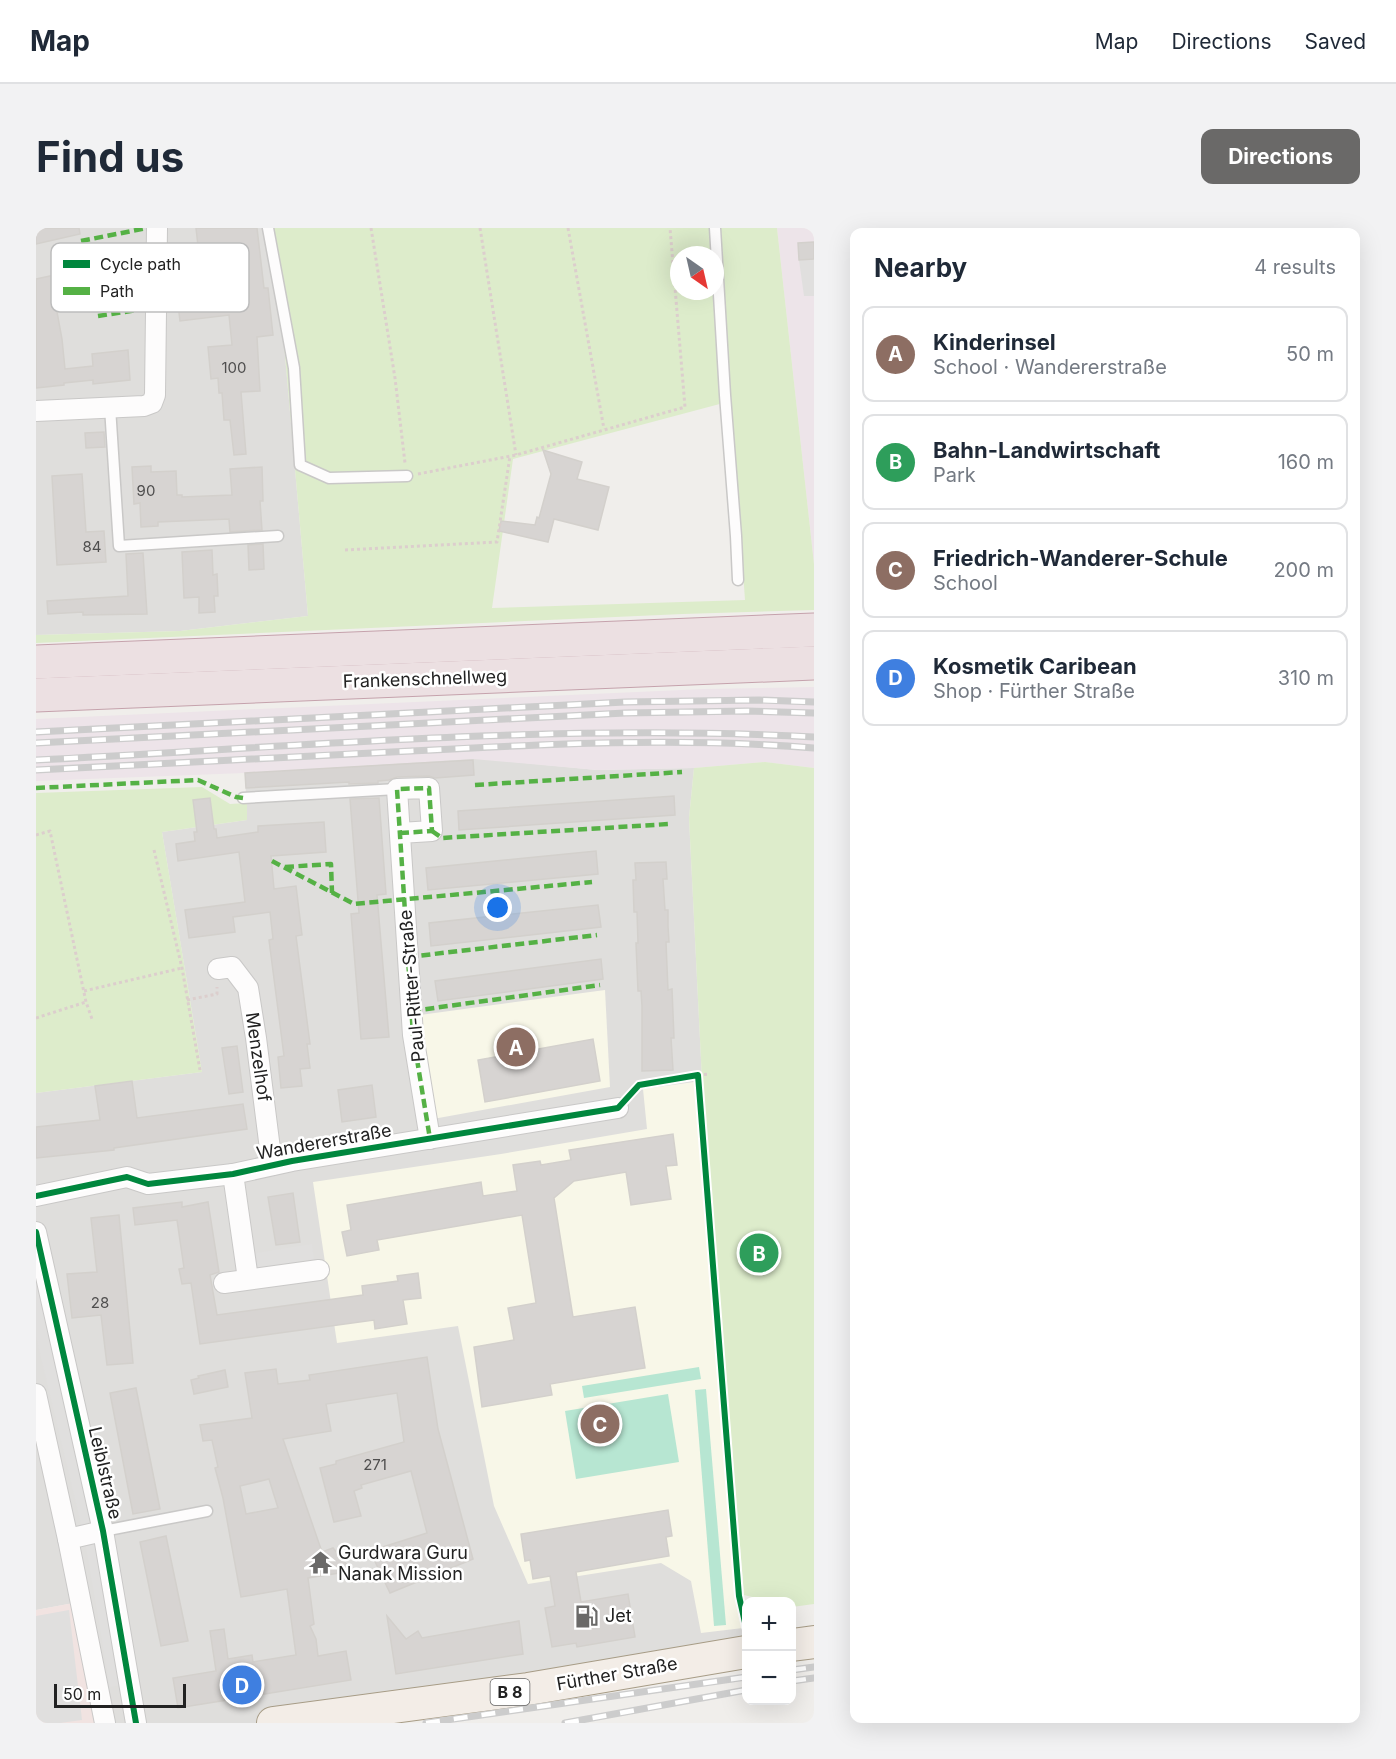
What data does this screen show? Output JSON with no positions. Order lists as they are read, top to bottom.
{
  "streets": {
    "highway": ["Frankenschnellweg"],
    "main road": ["Fürther Straße", "B 8"],
    "street": [
      "Paul-Ritter-Straße",
      "Menzelhof",
      "Wandererstraße",
      "Leiblstraße"
    ]
  },
  "crossings": [
    ["Paul-Ritter-Straße", "Wandererstraße"],
    ["Menzelhof", "Wandererstraße"]
  ],
  "places": {
    "temple": ["Gurdwara Guru Nanak Mission"],
    "fuel station": ["Jet"]
  },
  "house_numbers": [
    "100",
    "90",
    "84",
    "28",
    "271"
  ],
  "legend": ["Cycle path", "Path"],
  "scale_bar": "50 m",
  "north": "bottom right",
  "page": {
    "header": "Map",
    "nav": ["Map", "Directions", "Saved"],
    "buttons": "Directions",
    "title": "Find us",
    "heading": ["Nearby", "4 results"],
    "list": [
      {
        "mark": "A",
        "name": "Kinderinsel",
        "note": "School · Wandererstraße",
        "value": "50 m"
      },
      {
        "mark": "B",
        "name": "Bahn-Landwirtschaft",
        "note": "Park",
        "value": "160 m"
      },
      {
        "mark": "C",
        "name": "Friedrich-Wanderer-Schule",
        "note": "School",
        "value": "200 m"
      },
      {
        "mark": "D",
        "name": "Kosmetik Caribean",
        "note": "Shop · Fürther Straße",
        "value": "310 m"
      }
    ],
    "pins": [
      "A",
      "B",
      "C",
      "D"
    ],
    "map_buttons": ["+", "−"],
    "scale": "50 m"
  }
}
